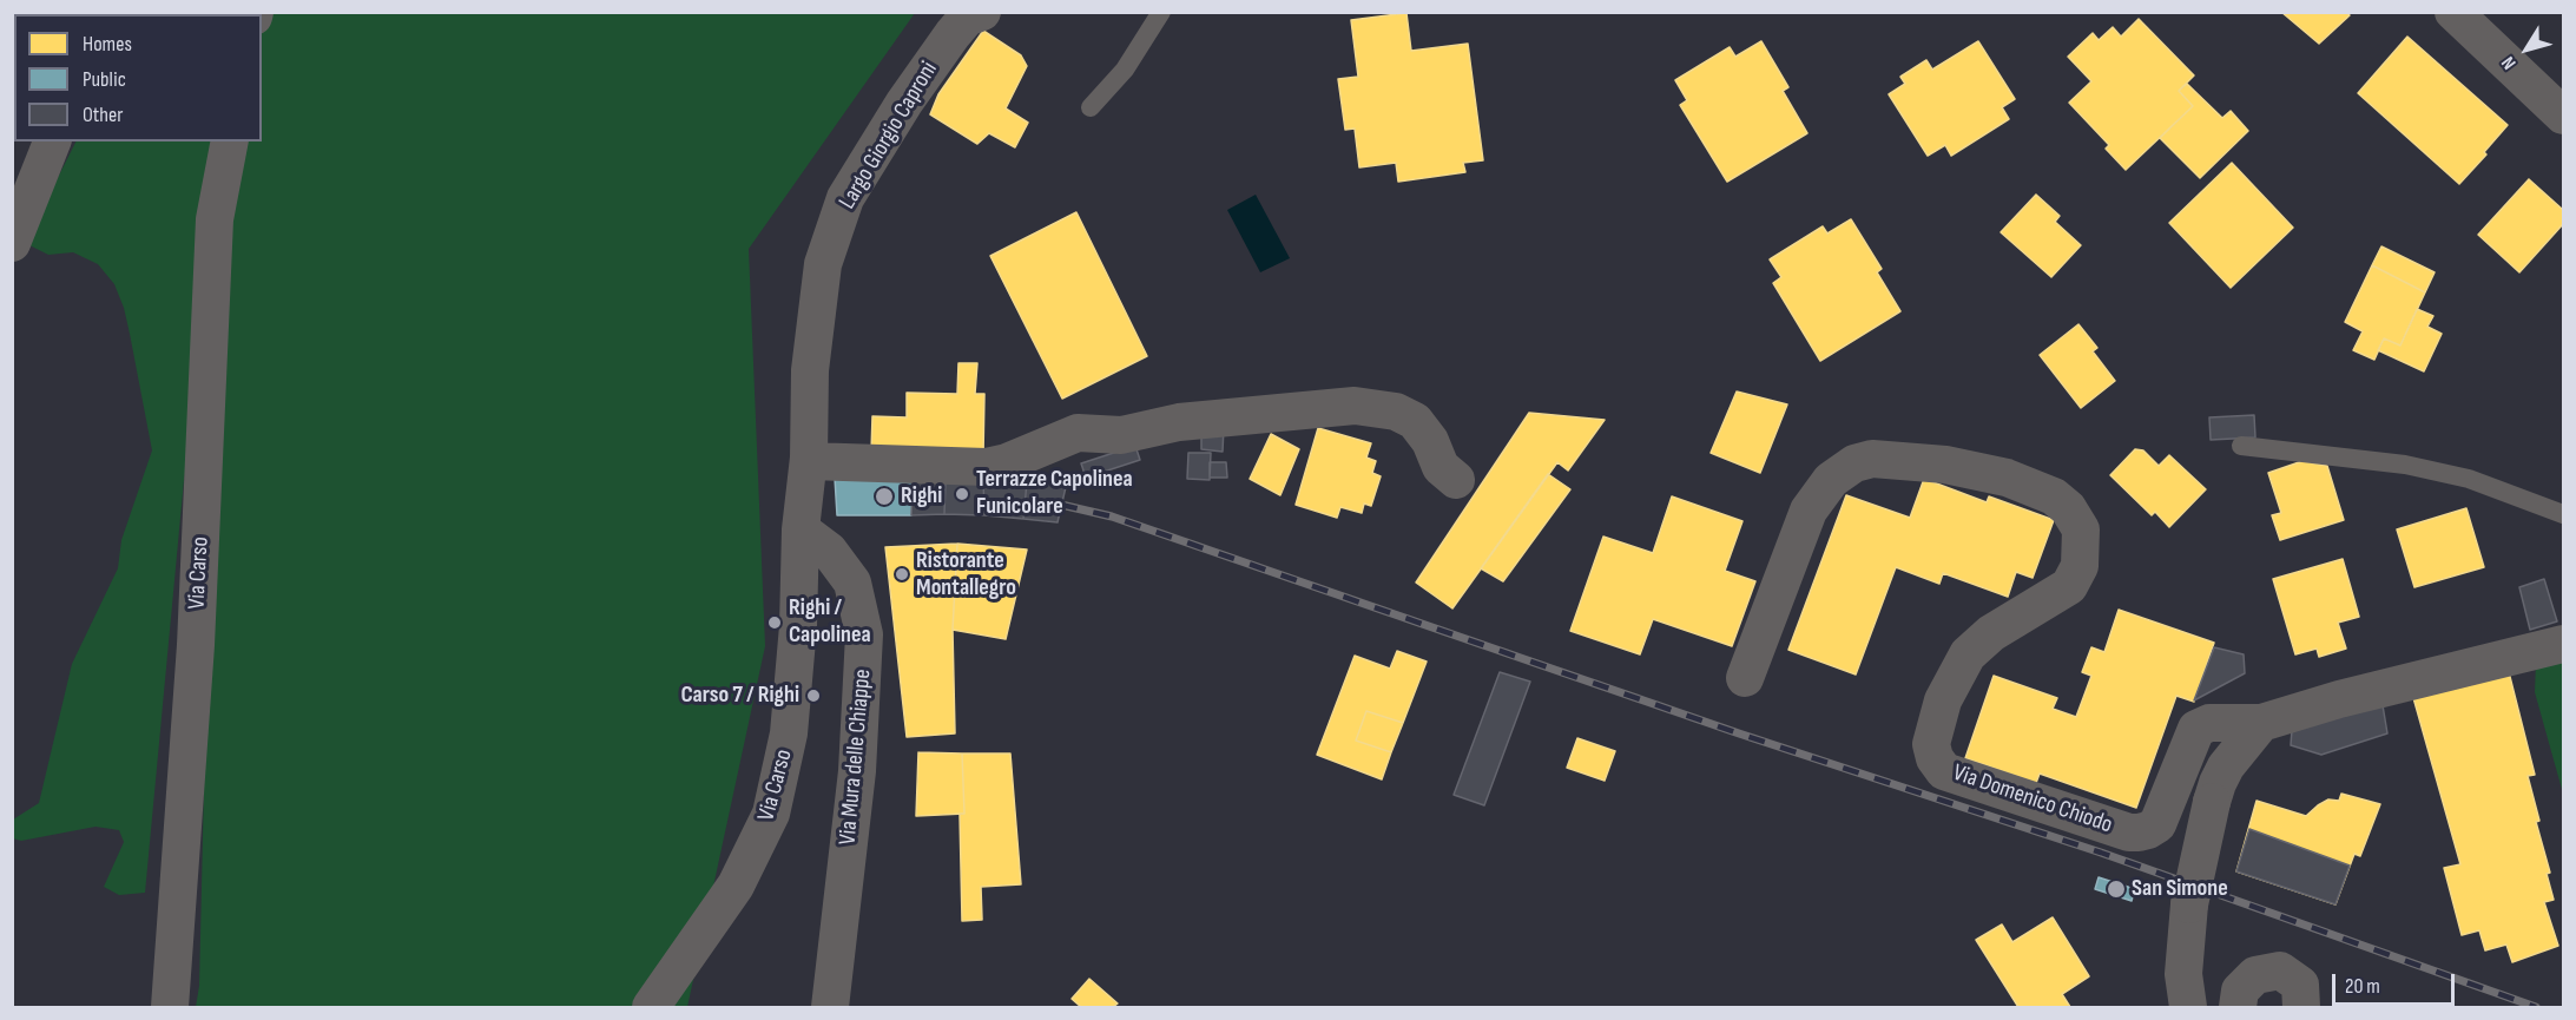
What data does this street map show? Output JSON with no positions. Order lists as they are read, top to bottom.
{
  "streets": {
    "street": [
      "Largo Giorgio Caproni",
      "Via Carso",
      "Via Mura delle Chiappe",
      "Via Domenico Chiodo"
    ]
  },
  "crossings": [
    ["Largo Giorgio Caproni", "Via Carso"],
    ["Largo Giorgio Caproni", "Via Mura delle Chiappe"],
    ["Via Carso", "Via Mura delle Chiappe"]
  ],
  "places": [
    "Terrazze Capolinea Funicolare",
    "Righi",
    "Ristorante Montallegro",
    "Righi / Capolinea",
    "Carso 7 / Righi",
    "San Simone"
  ],
  "legend": ["Homes", "Public", "Other"],
  "scale_bar": "20 m",
  "north": "bottom left"
}
